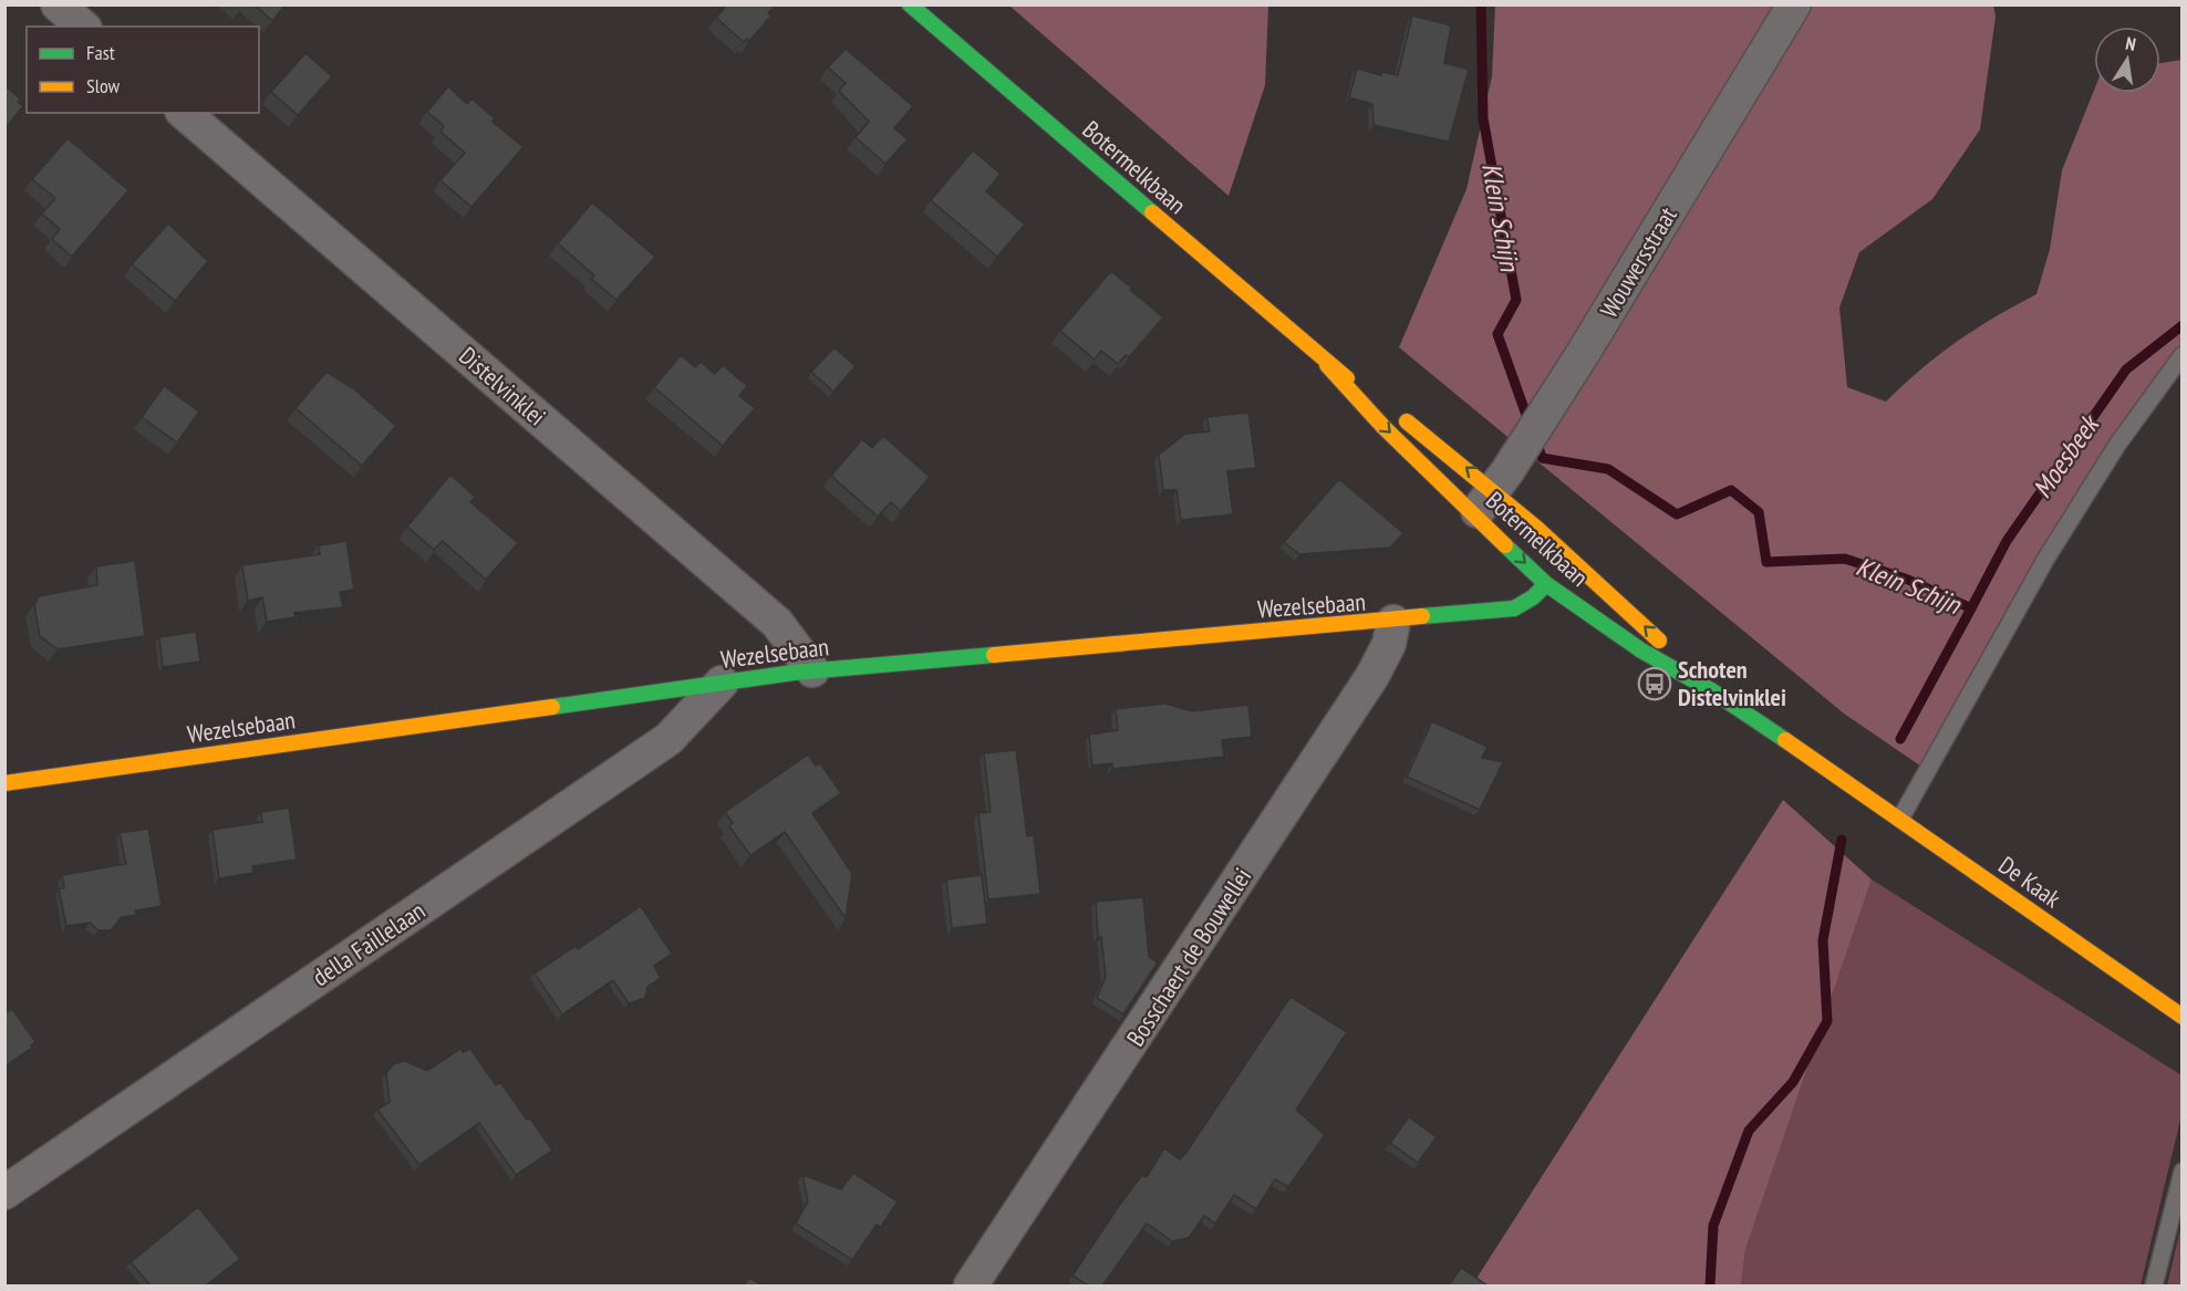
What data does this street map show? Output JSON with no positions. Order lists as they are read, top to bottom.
{
  "streets": {
    "main road": ["Botermelkbaan", "Wezelsebaan", "De Kaak"],
    "street": [
      "Wouwersstraat",
      "Distelvinklei",
      "della Faillelaan",
      "Bosschaert de Bouwellei"
    ]
  },
  "crossings": [
    ["Botermelkbaan", "Wouwersstraat"],
    ["Botermelkbaan", "Wezelsebaan"],
    ["Botermelkbaan", "De Kaak"],
    ["Distelvinklei", "Wezelsebaan"],
    ["Wezelsebaan", "della Faillelaan"],
    ["Wezelsebaan", "Bosschaert de Bouwellei"]
  ],
  "water": ["Klein Schijn", "Moesbeek"],
  "places": {
    "bus stop": ["Schoten Distelvinklei"]
  },
  "legend": ["Fast", "Slow"],
  "north": "top"
}
